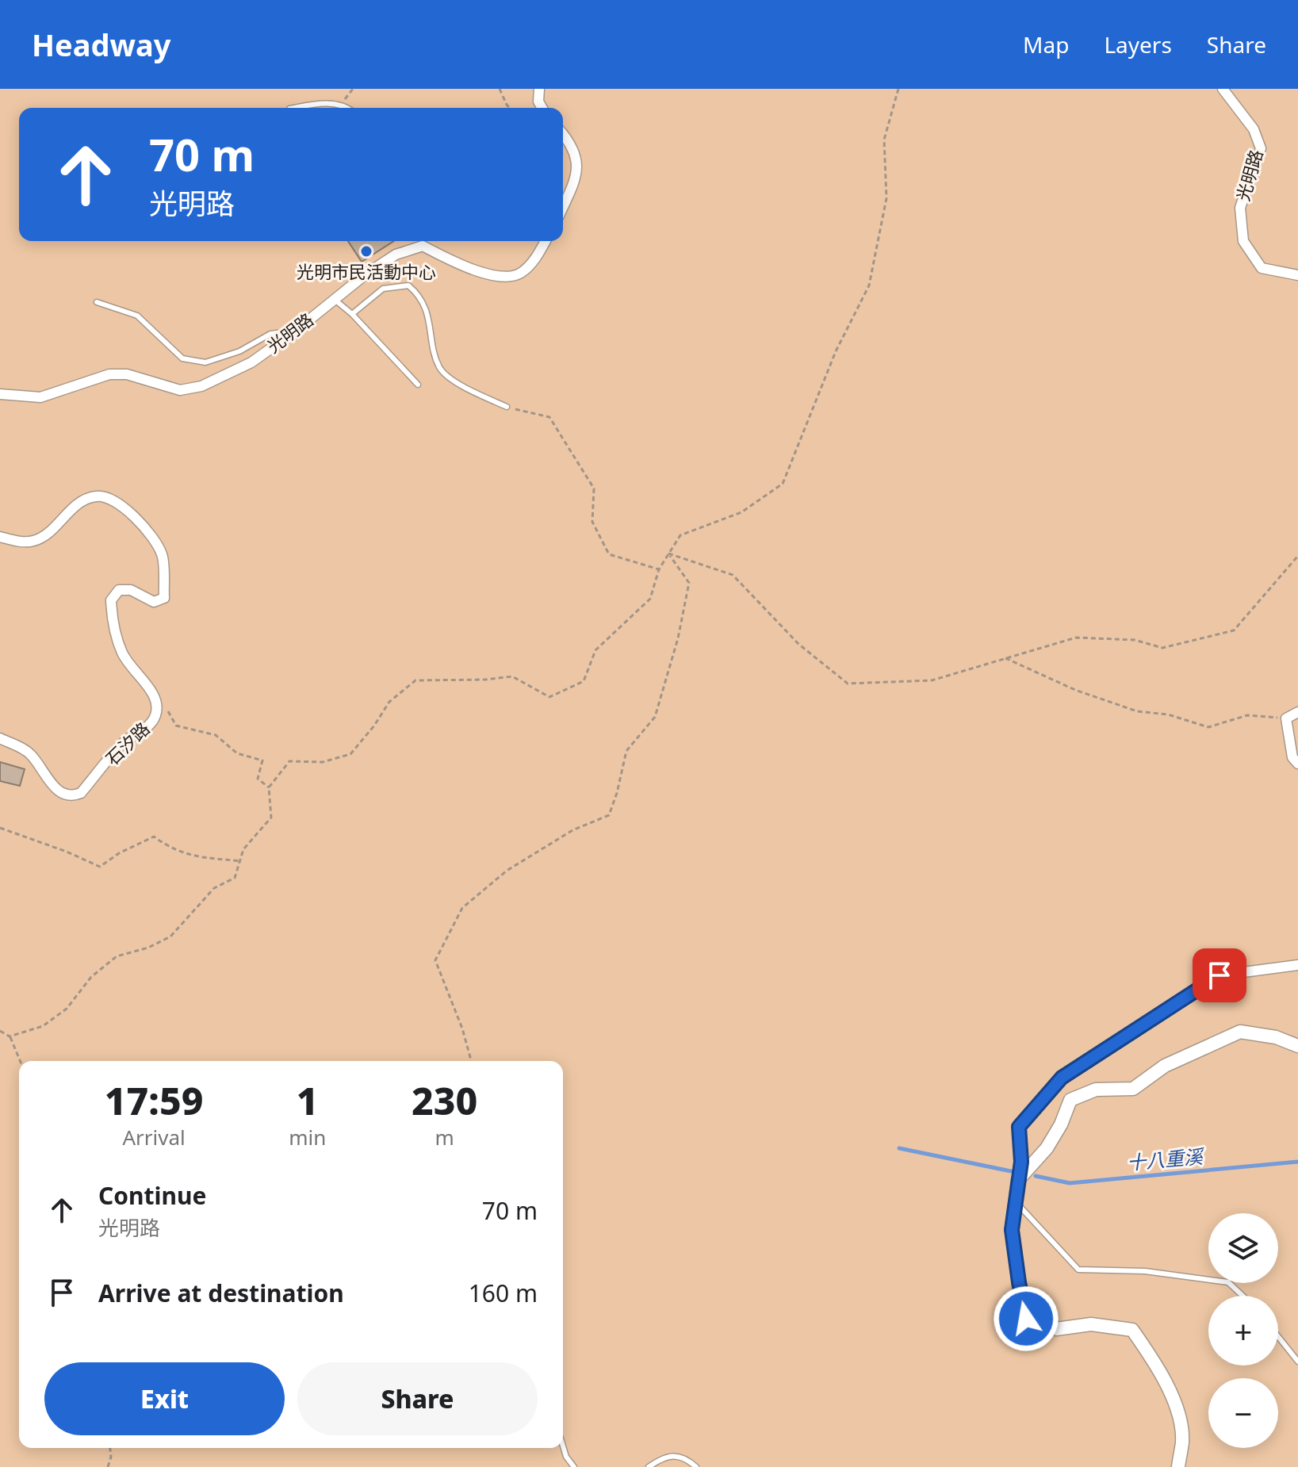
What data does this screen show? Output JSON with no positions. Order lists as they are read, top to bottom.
{
  "streets": {
    "street": ["光明路", "石汐路"]
  },
  "water": ["十八重溪"],
  "places": ["光明市民活動中心"],
  "page": {
    "header": "Headway",
    "nav": ["Map", "Layers", "Share"],
    "turn": ["70 m", "光明路"],
    "eta": [
      "17:59",
      "Arrival",
      "1",
      "min",
      "230",
      "m"
    ],
    "list": [
      {
        "name": "Continue",
        "note": "光明路",
        "value": "70 m"
      },
      {
        "name": "Arrive at destination",
        "value": "160 m"
      }
    ],
    "map_buttons": ["+", "−"],
    "buttons": ["Exit", "Share"]
  }
}
